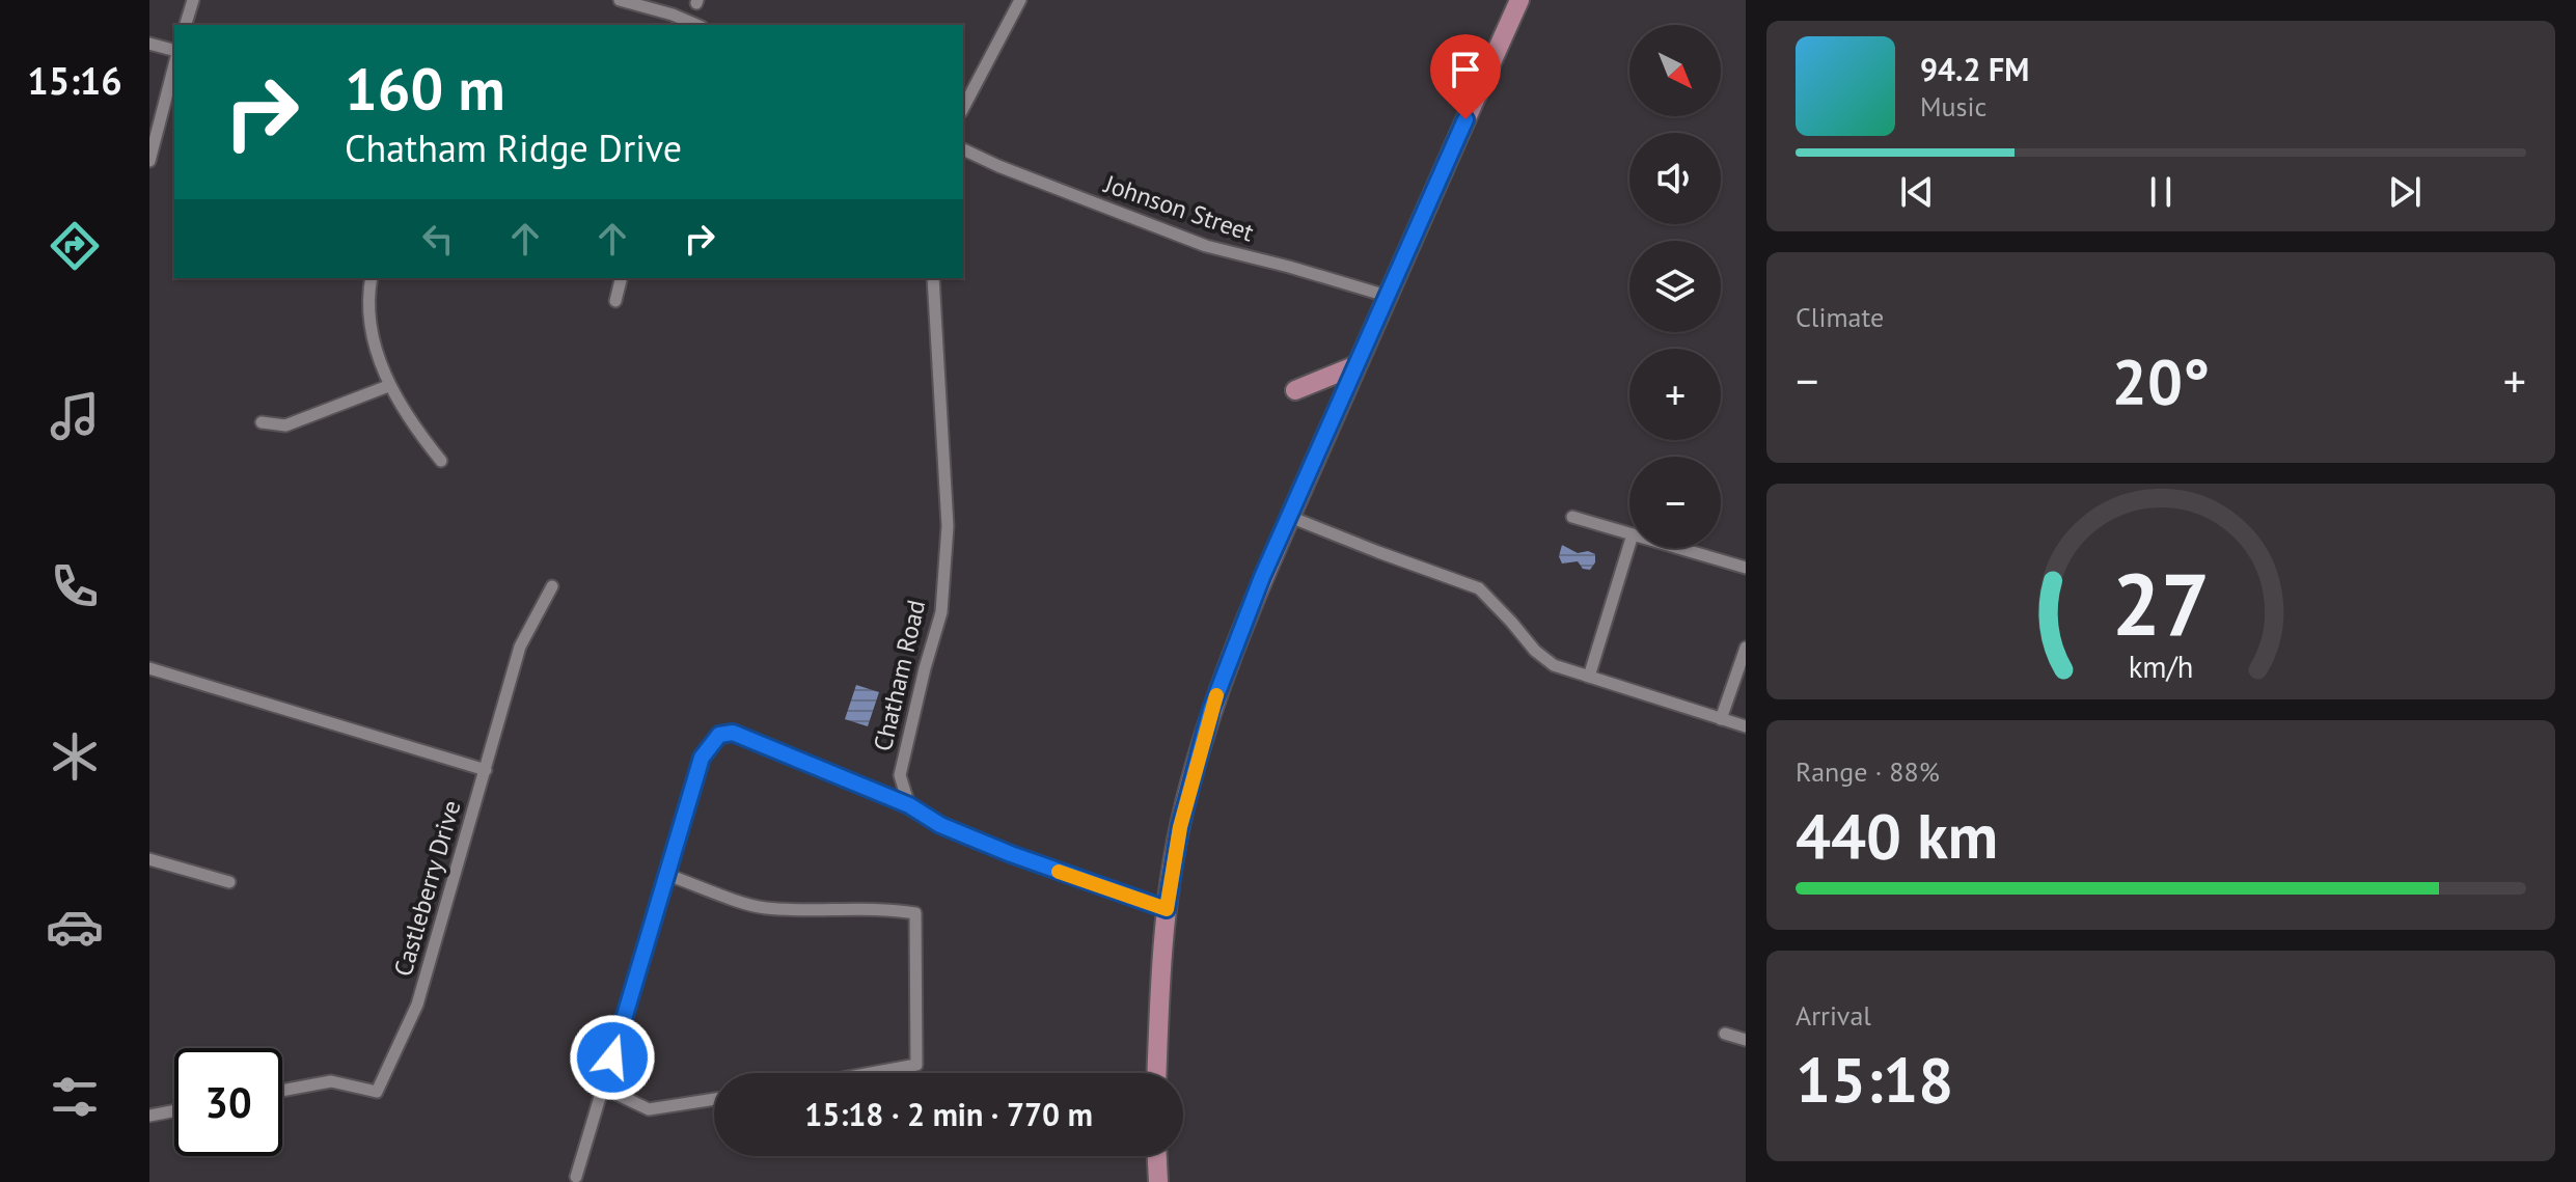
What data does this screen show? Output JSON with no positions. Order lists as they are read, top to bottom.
{
  "streets": {
    "street": ["Johnson Street", "Chatham Road", "Castleberry Drive"]
  },
  "north": "bottom right",
  "page": {
    "tabs": "15:16",
    "map_buttons": ["+", "−"],
    "turn": ["160 m", "Chatham Ridge Drive"],
    "song": ["94.2 FM", "Music"],
    "tile": [
      "Climate",
      ["Range · 88%", "440 km"],
      ["Arrival", "15:18"]
    ],
    "heat": ["−", "20°", "+"],
    "limit": "30",
    "trip": "15:18 · 2 min · 770 m",
    "gauge": ["27", "km/h"]
  }
}
